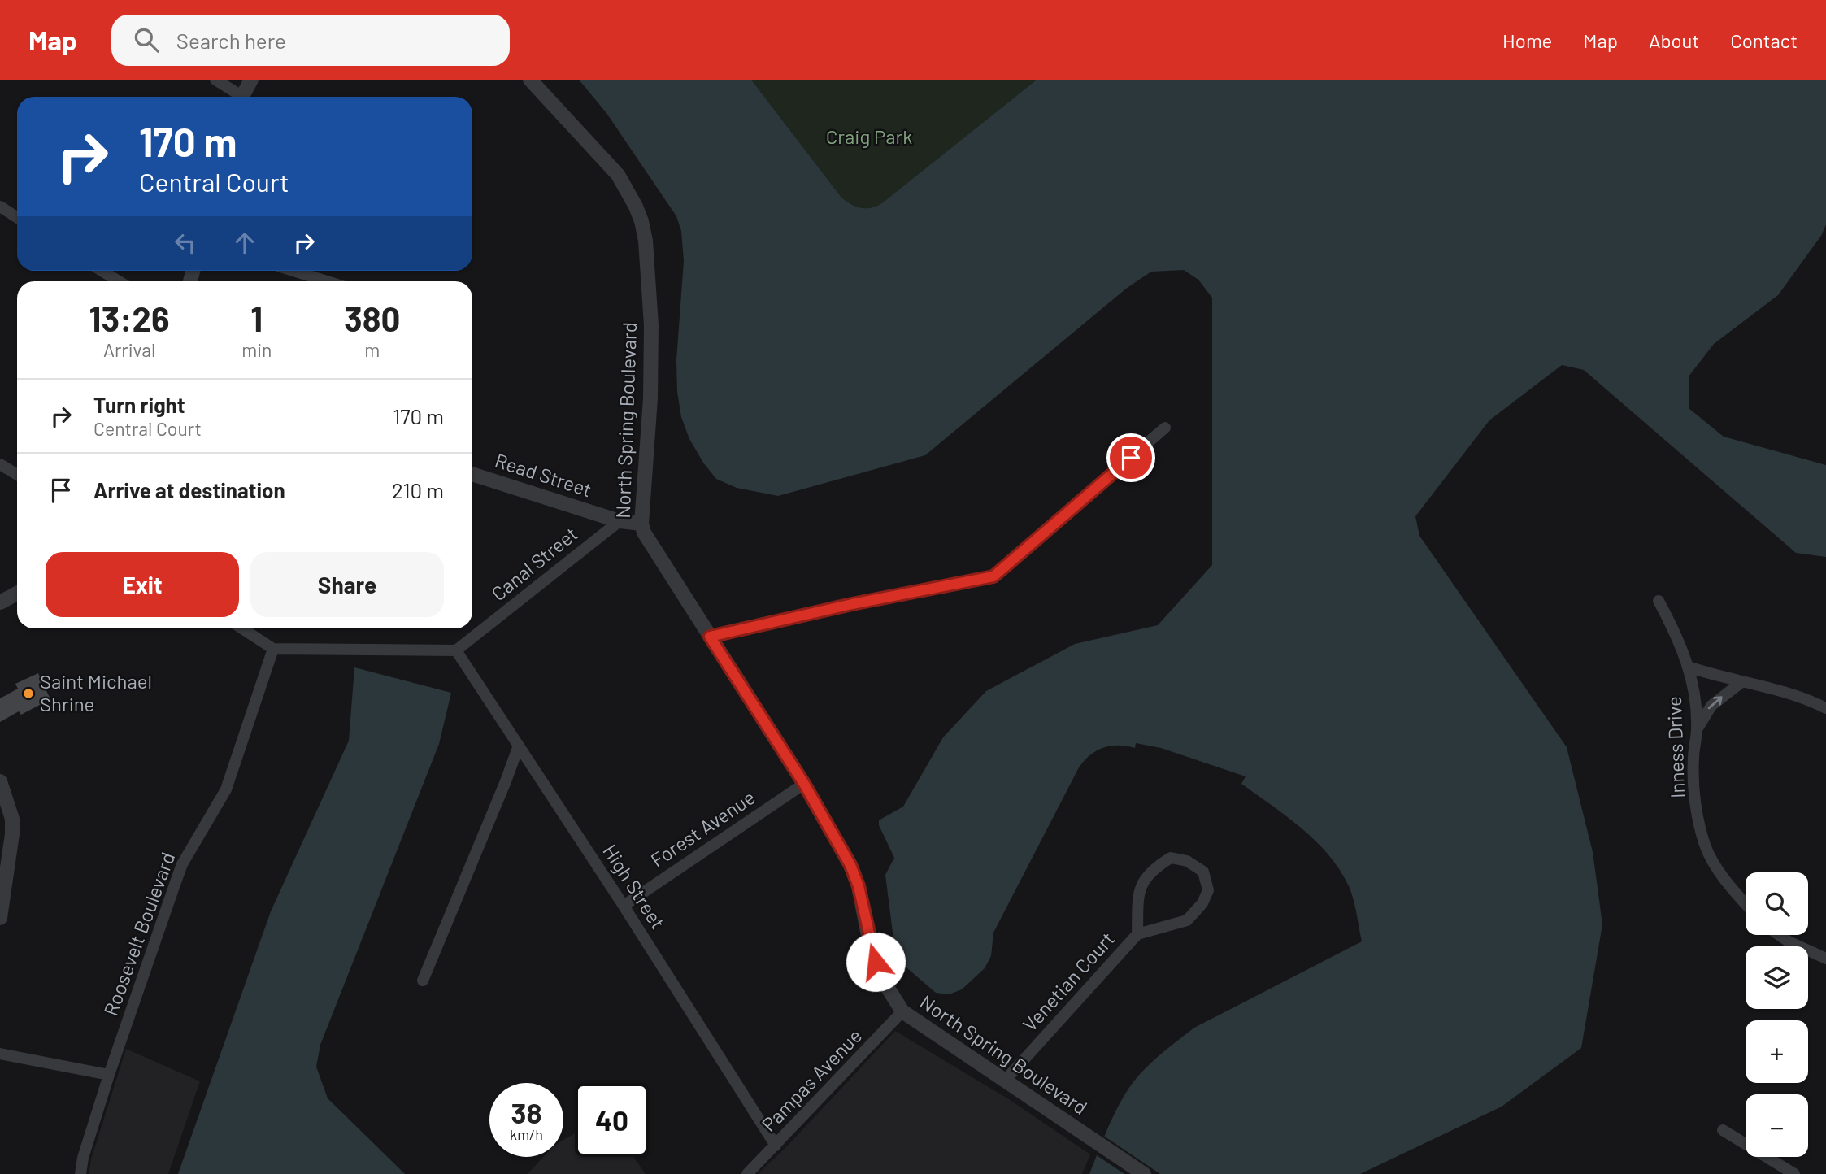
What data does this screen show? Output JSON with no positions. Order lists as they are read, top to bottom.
{
  "streets": {
    "street": [
      "North Spring Boulevard",
      "Read Street",
      "Canal Street",
      "Inness Drive",
      "Forest Avenue",
      "High Street",
      "Roosevelt Boulevard",
      "Venetian Court",
      "Pampas Avenue"
    ]
  },
  "crossings": [
    ["North Spring Boulevard", "Read Street"],
    ["North Spring Boulevard", "Forest Avenue"],
    ["North Spring Boulevard", "Venetian Court"],
    ["North Spring Boulevard", "Pampas Avenue"],
    ["Read Street", "Canal Street"],
    ["Canal Street", "High Street"],
    ["Forest Avenue", "High Street"],
    ["High Street", "Pampas Avenue"]
  ],
  "parks": ["Craig Park"],
  "places": ["Saint Michael Shrine"],
  "page": {
    "header": "Map",
    "search": "Search here",
    "nav": [
      "Home",
      "Map",
      "About",
      "Contact"
    ],
    "turn": ["170 m", "Central Court"],
    "eta": [
      "13:26",
      "Arrival",
      "1",
      "min",
      "380",
      "m"
    ],
    "list": [
      {
        "name": "Turn right",
        "note": "Central Court",
        "value": "170 m"
      },
      {
        "name": "Arrive at destination",
        "value": "210 m"
      }
    ],
    "buttons": ["Exit", "Share"],
    "map_buttons": ["+", "−"],
    "speed": "38 km/h",
    "limit": "40"
  }
}
